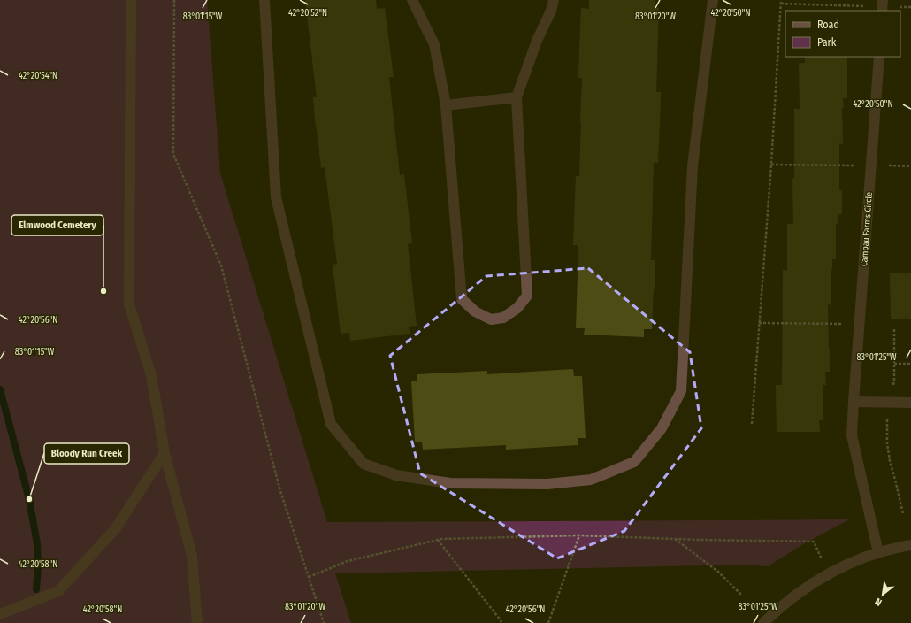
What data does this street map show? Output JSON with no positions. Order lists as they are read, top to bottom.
{
  "streets": {
    "street": ["Campau Farms Circle"]
  },
  "places": ["Elmwood Cemetery", "Bloody Run Creek"],
  "legend": ["Road", "Park"],
  "north": "bottom left",
  "coordinates": [
    "42°20'52\"N",
    "42°20'50\"N",
    "83°01'15\"W",
    "83°01'20\"W",
    "42°20'54\"N",
    "42°20'56\"N",
    "83°01'25\"W",
    "42°20'58\"N"
  ]
}
